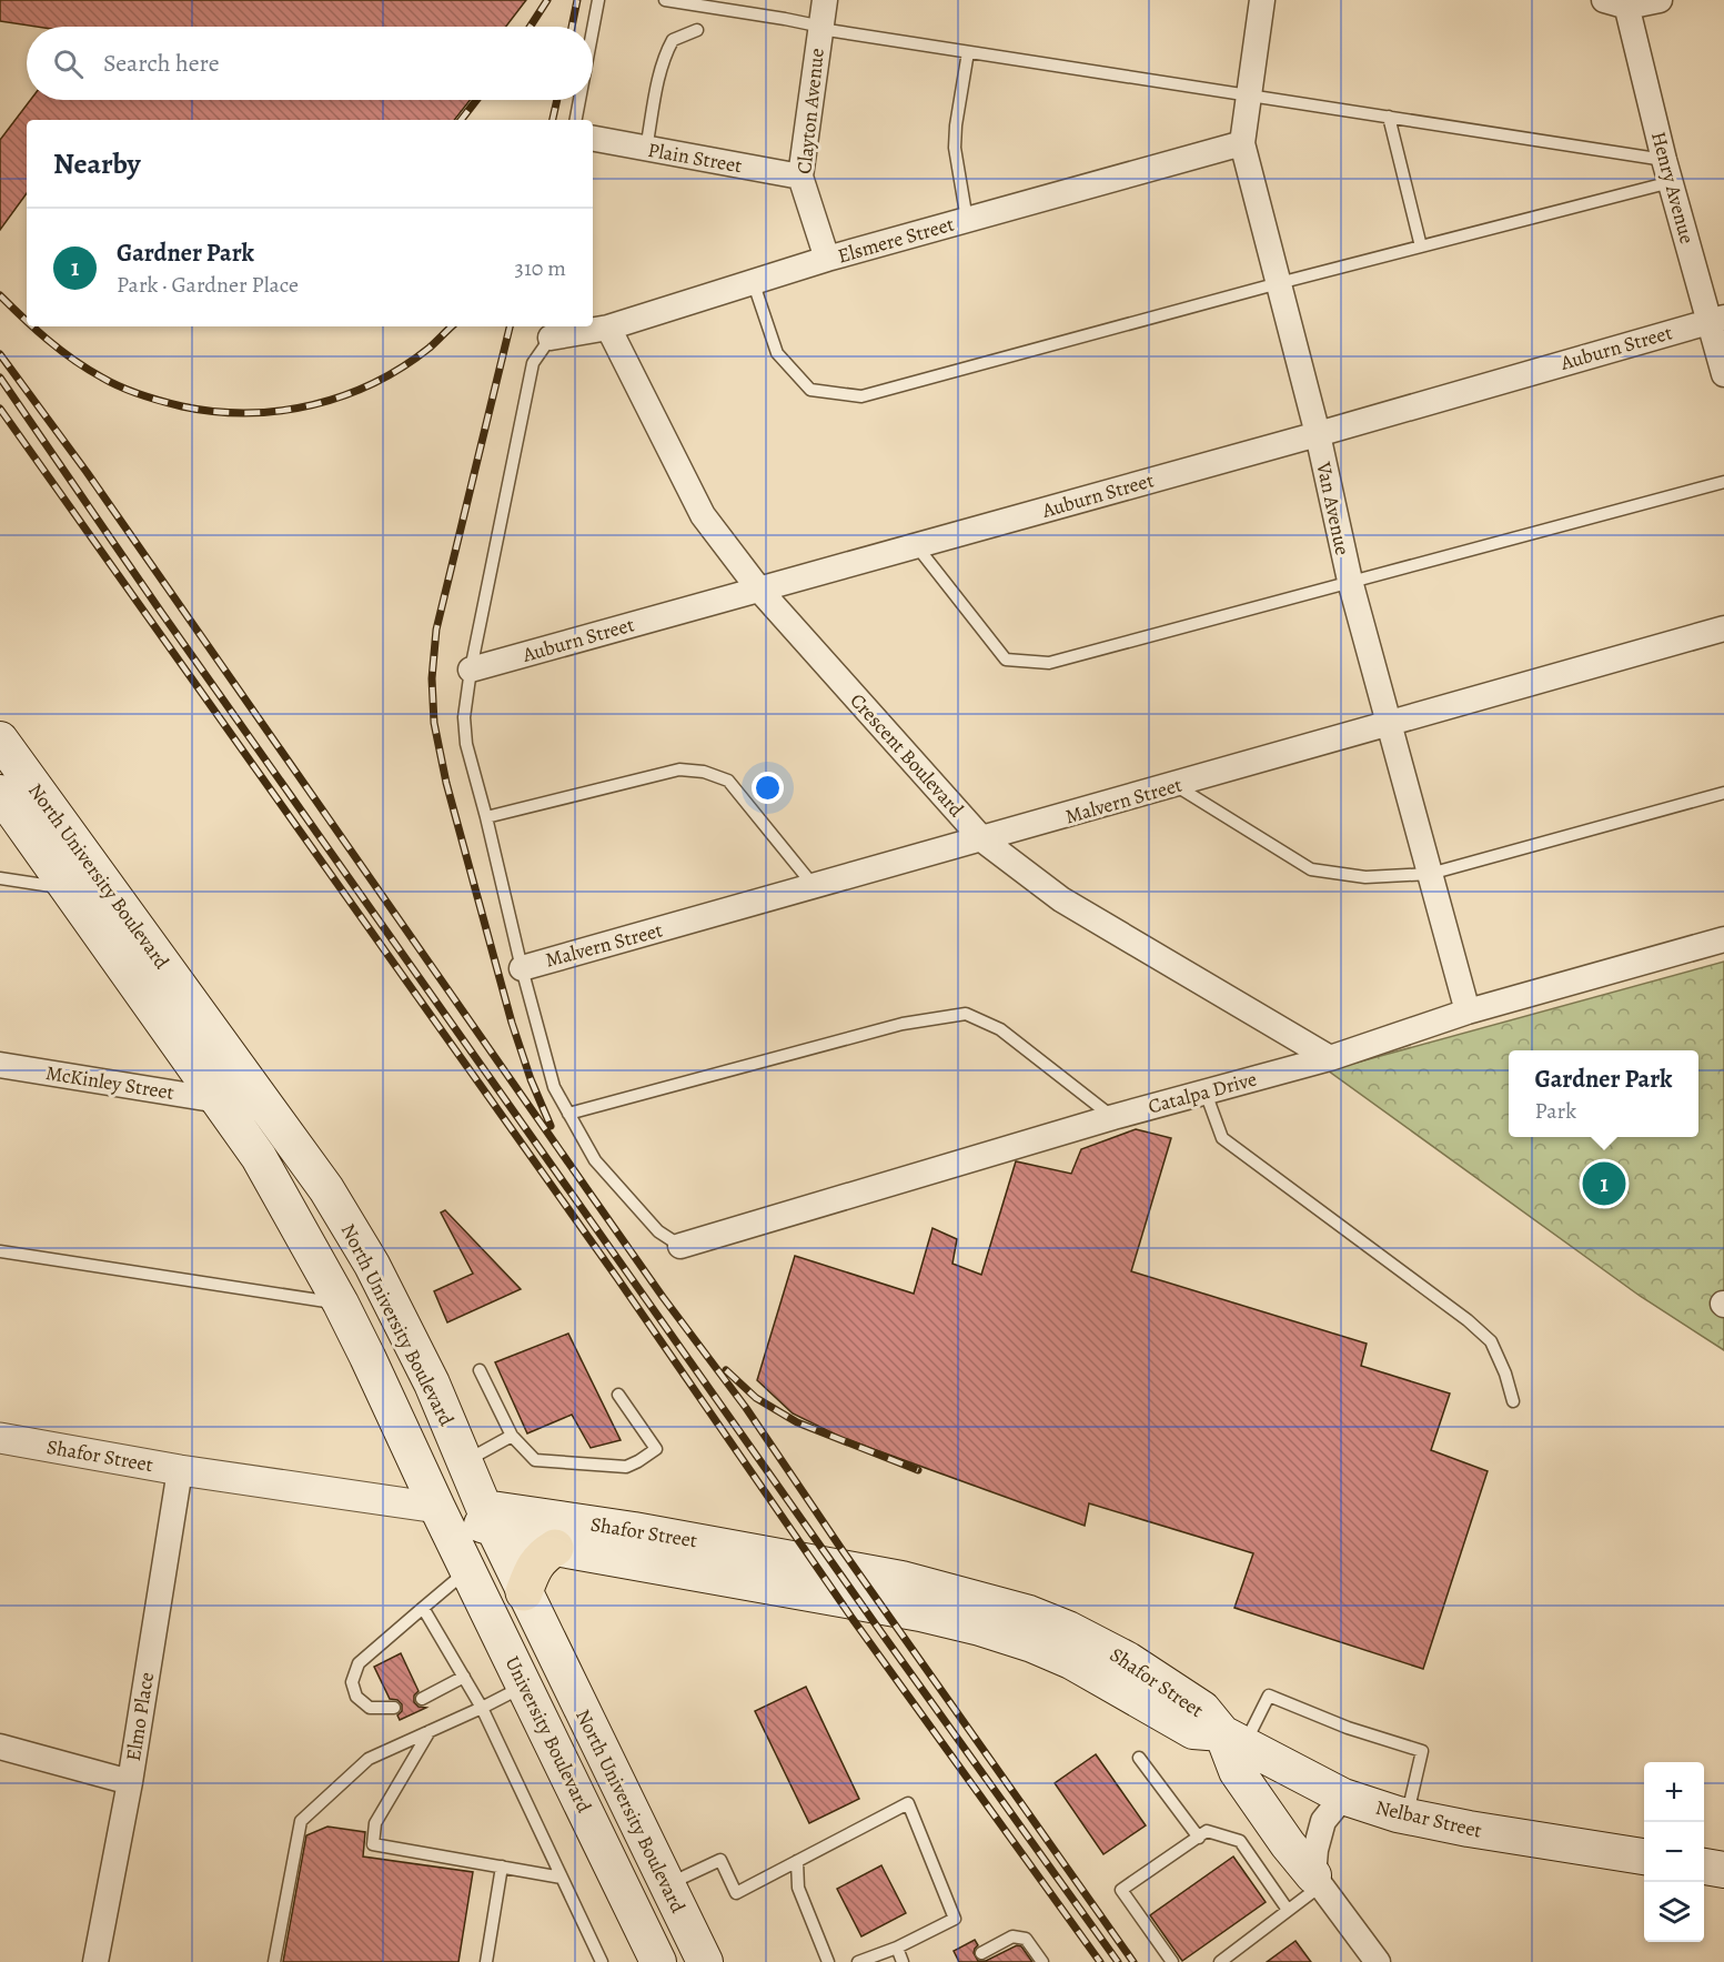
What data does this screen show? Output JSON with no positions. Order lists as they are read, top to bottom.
{
  "streets": {
    "main road": [
      "North University Boulevard",
      "Shafor Street",
      "University Boulevard",
      "Nelbar Street"
    ],
    "street": [
      "Clayton Avenue",
      "Plain Street",
      "Henry Avenue",
      "Elsmere Street",
      "Auburn Street",
      "Van Avenue",
      "Crescent Boulevard",
      "Malvern Street",
      "McKinley Street",
      "Catalpa Drive",
      "Elmo Place"
    ]
  },
  "crossings": [
    ["Clayton Avenue", "Plain Street"],
    ["Clayton Avenue", "Elsmere Street"],
    ["Henry Avenue", "Auburn Street"],
    ["Elsmere Street", "Van Avenue"],
    ["Elsmere Street", "Crescent Boulevard"],
    ["Auburn Street", "Van Avenue"],
    ["Auburn Street", "Crescent Boulevard"],
    ["Van Avenue", "Malvern Street"],
    ["Van Avenue", "Catalpa Drive"],
    ["Crescent Boulevard", "Malvern Street"],
    ["Crescent Boulevard", "Catalpa Drive"],
    ["North University Boulevard", "McKinley Street"],
    ["North University Boulevard", "Shafor Street"],
    ["North University Boulevard", "University Boulevard"],
    ["Shafor Street", "Elmo Place"],
    ["Shafor Street", "University Boulevard"],
    ["Shafor Street", "Nelbar Street"]
  ],
  "page": {
    "search": "Search here",
    "heading": "Nearby",
    "list": [
      {
        "mark": "1",
        "name": "Gardner Park",
        "note": "Park · Gardner Place",
        "value": "310 m"
      }
    ],
    "popup": ["Gardner Park", "Park"],
    "pins": "1",
    "map_buttons": ["+", "−"]
  }
}
